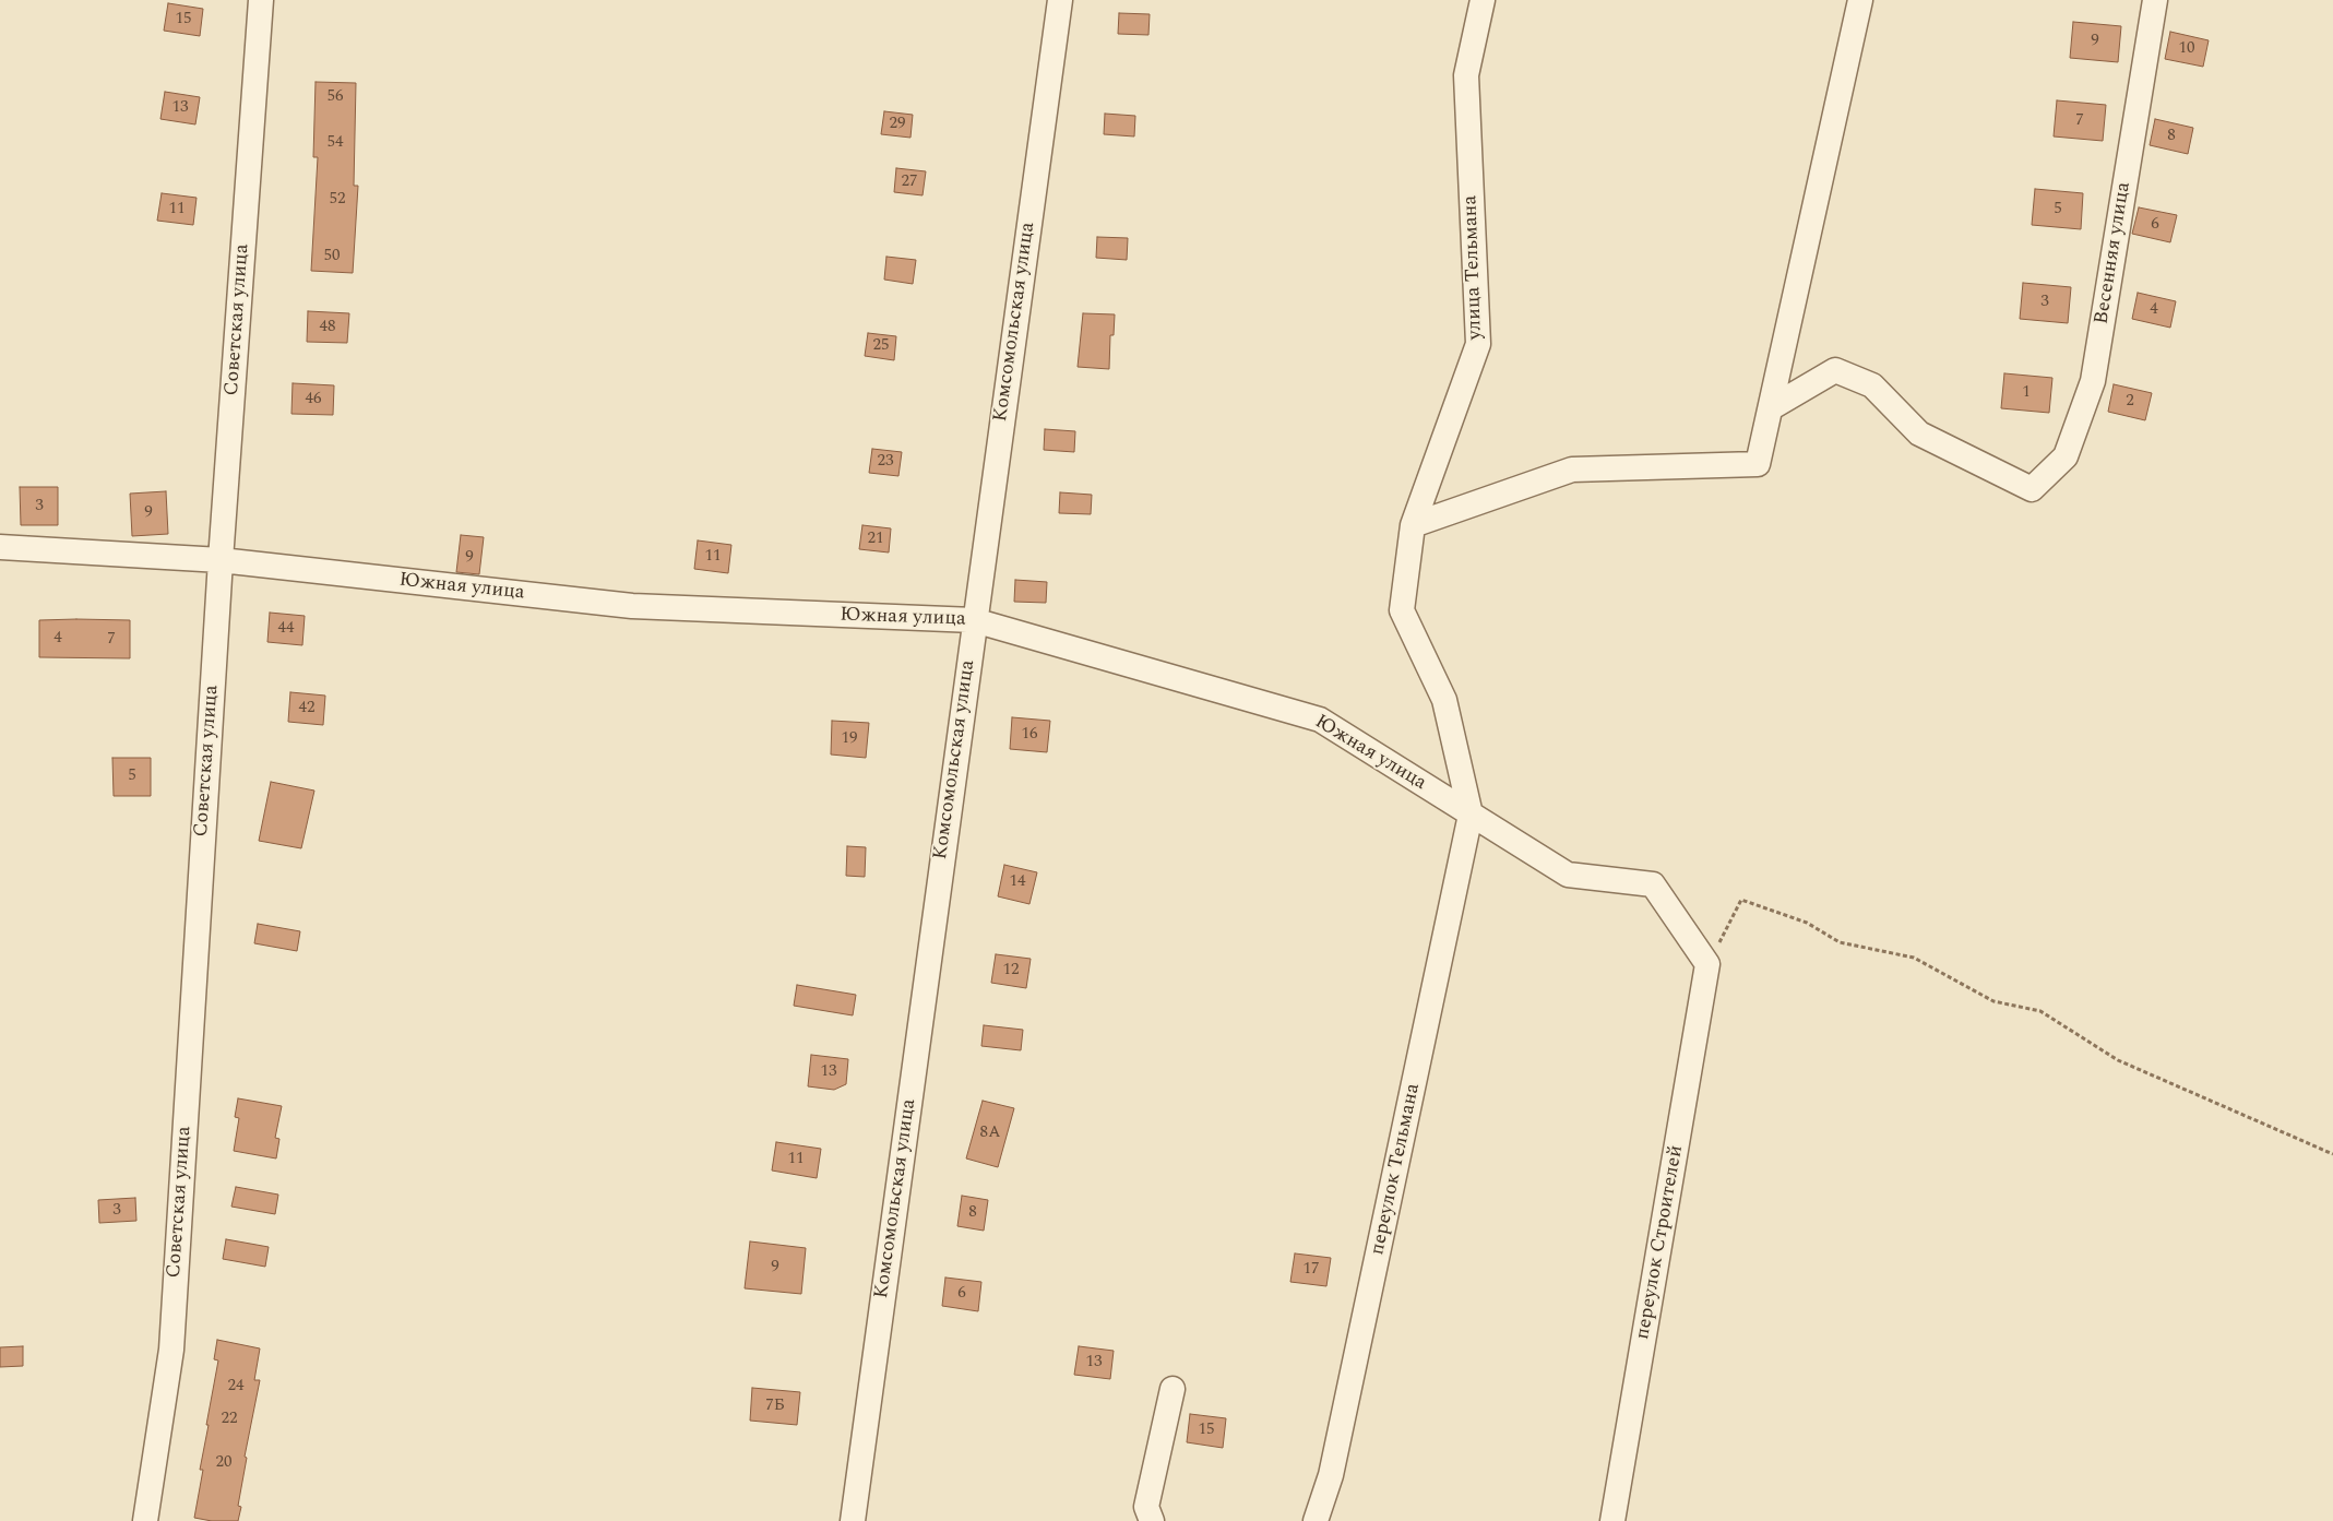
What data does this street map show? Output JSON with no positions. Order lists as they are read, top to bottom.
{
  "streets": {
    "street": [
      "Весенняя улица",
      "улица Тельмана",
      "Советская улица",
      "Комсомольская улица",
      "Южная улица",
      "переулок Тельмана",
      "переулок Строителей"
    ]
  },
  "crossings": [
    ["улица Тельмана", "Южная улица"],
    ["улица Тельмана", "переулок Тельмана"],
    ["Советская улица", "Южная улица"],
    ["Комсомольская улица", "Южная улица"],
    ["Южная улица", "переулок Тельмана"],
    ["Южная улица", "переулок Строителей"]
  ],
  "house_numbers": [
    "15",
    "9",
    "10",
    "56",
    "13",
    "7",
    "29",
    "8",
    "54",
    "27",
    "52",
    "11",
    "5",
    "6",
    "50",
    "3",
    "4",
    "48",
    "25",
    "1",
    "46",
    "2",
    "23",
    "3",
    "9",
    "21",
    "11",
    "9",
    "44",
    "4",
    "7",
    "42",
    "16",
    "19",
    "5",
    "14",
    "12",
    "13",
    "8А",
    "11",
    "3",
    "8",
    "9",
    "17",
    "6",
    "13",
    "24",
    "7Б",
    "22",
    "15",
    "20"
  ]
}
